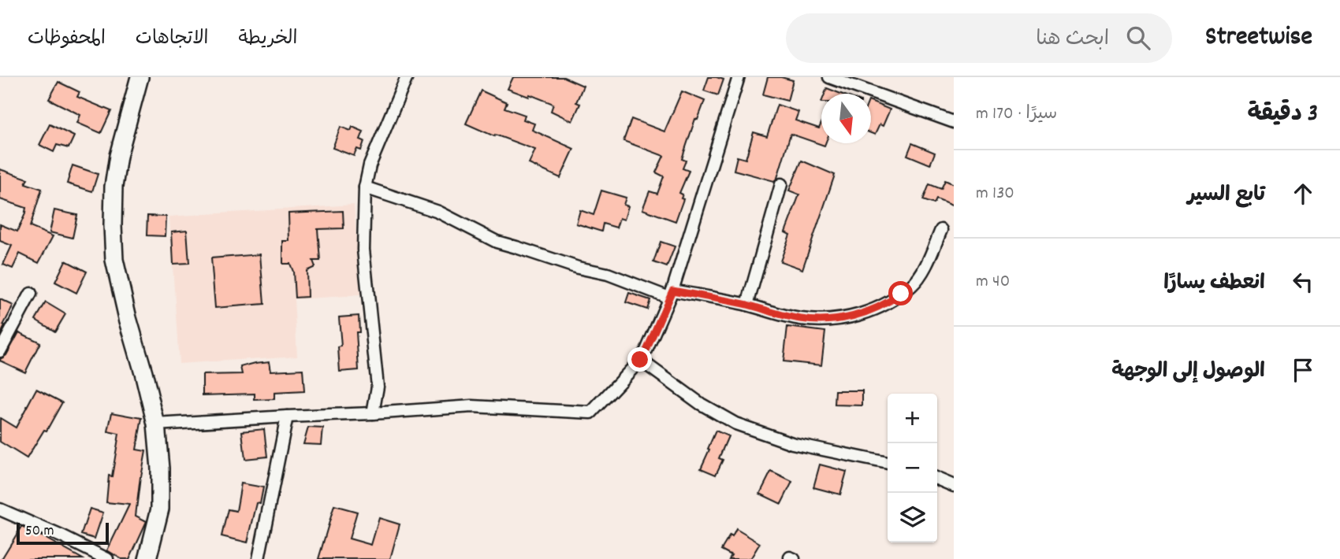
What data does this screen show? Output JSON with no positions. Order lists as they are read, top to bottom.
{
  "scale_bar": "50 m",
  "north": "bottom",
  "page": {
    "header": "Streetwise",
    "search": "ابحث هنا",
    "nav": ["الخريطة", "الاتجاهات", "المحفوظات"],
    "heading": ["3 دقيقة", "سيرًا · 170 m"],
    "list": [
      ["تابع السير", "130 m"],
      ["انعطف يسارًا", "40 m"],
      "الوصول إلى الوجهة"
    ],
    "map_buttons": ["+", "−"],
    "scale": "50 m"
  }
}
